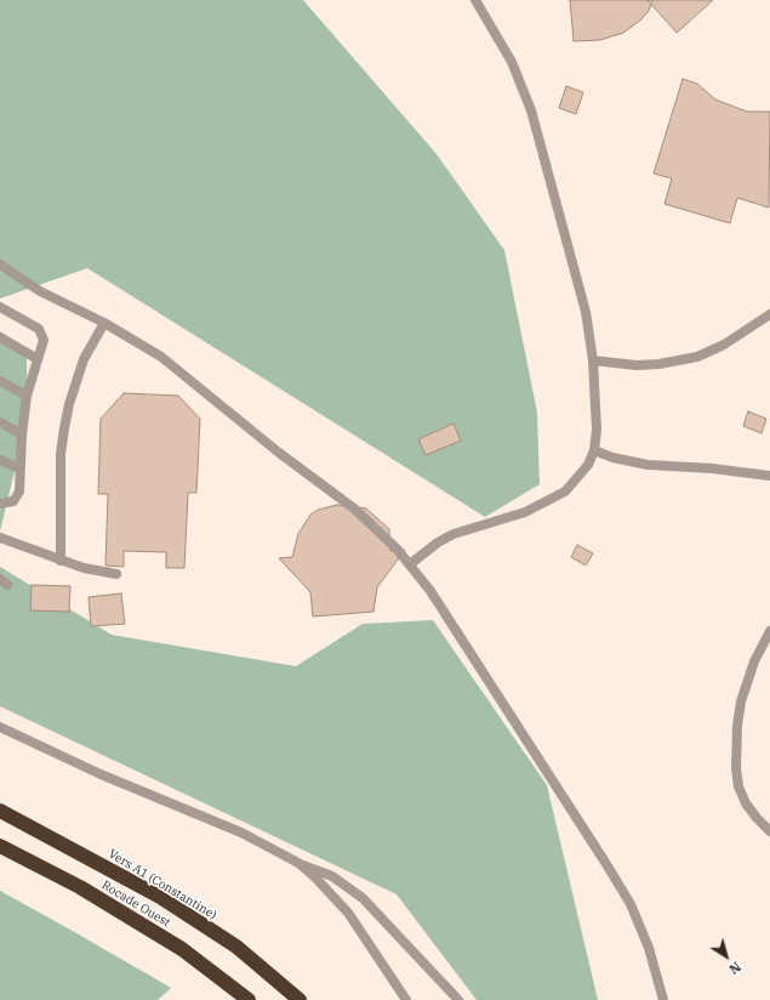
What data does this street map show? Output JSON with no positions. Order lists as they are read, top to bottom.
{
  "streets": {
    "highway": ["Vers A1 (Constantine)", "Rocade Ouest"]
  },
  "north": "bottom right"
}
